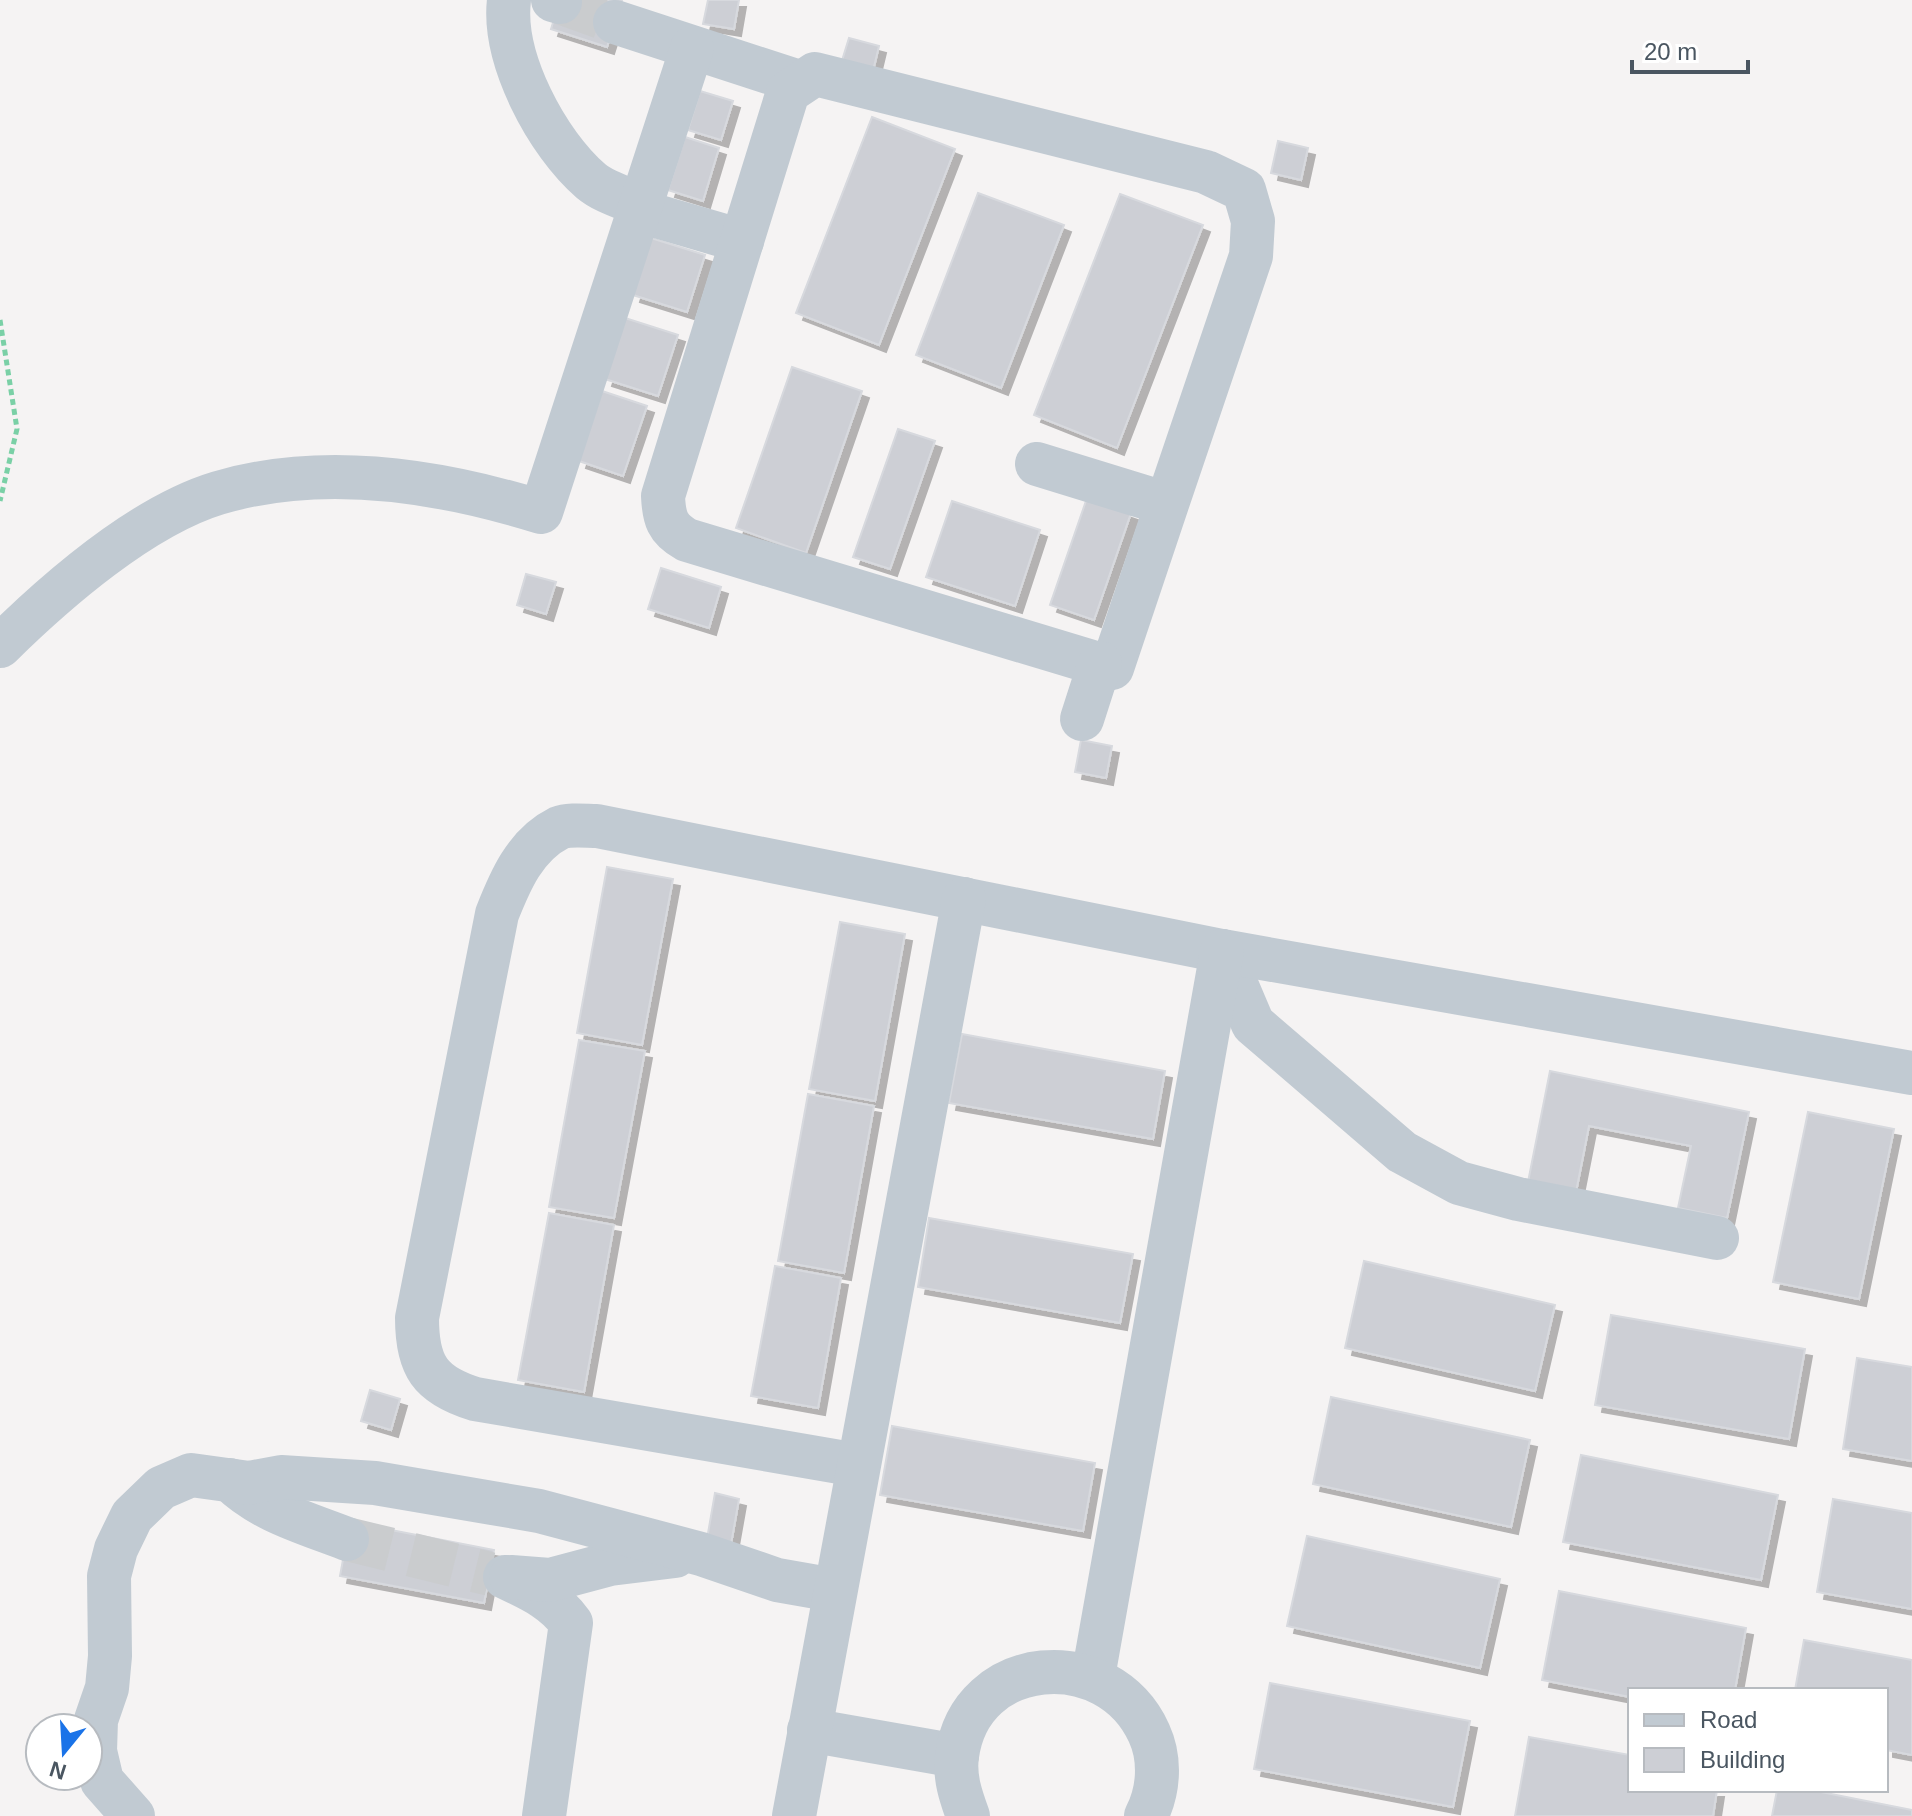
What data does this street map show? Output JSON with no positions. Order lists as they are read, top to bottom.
{
  "legend": ["Road", "Building"],
  "scale_bar": "20 m",
  "north": "bottom"
}
